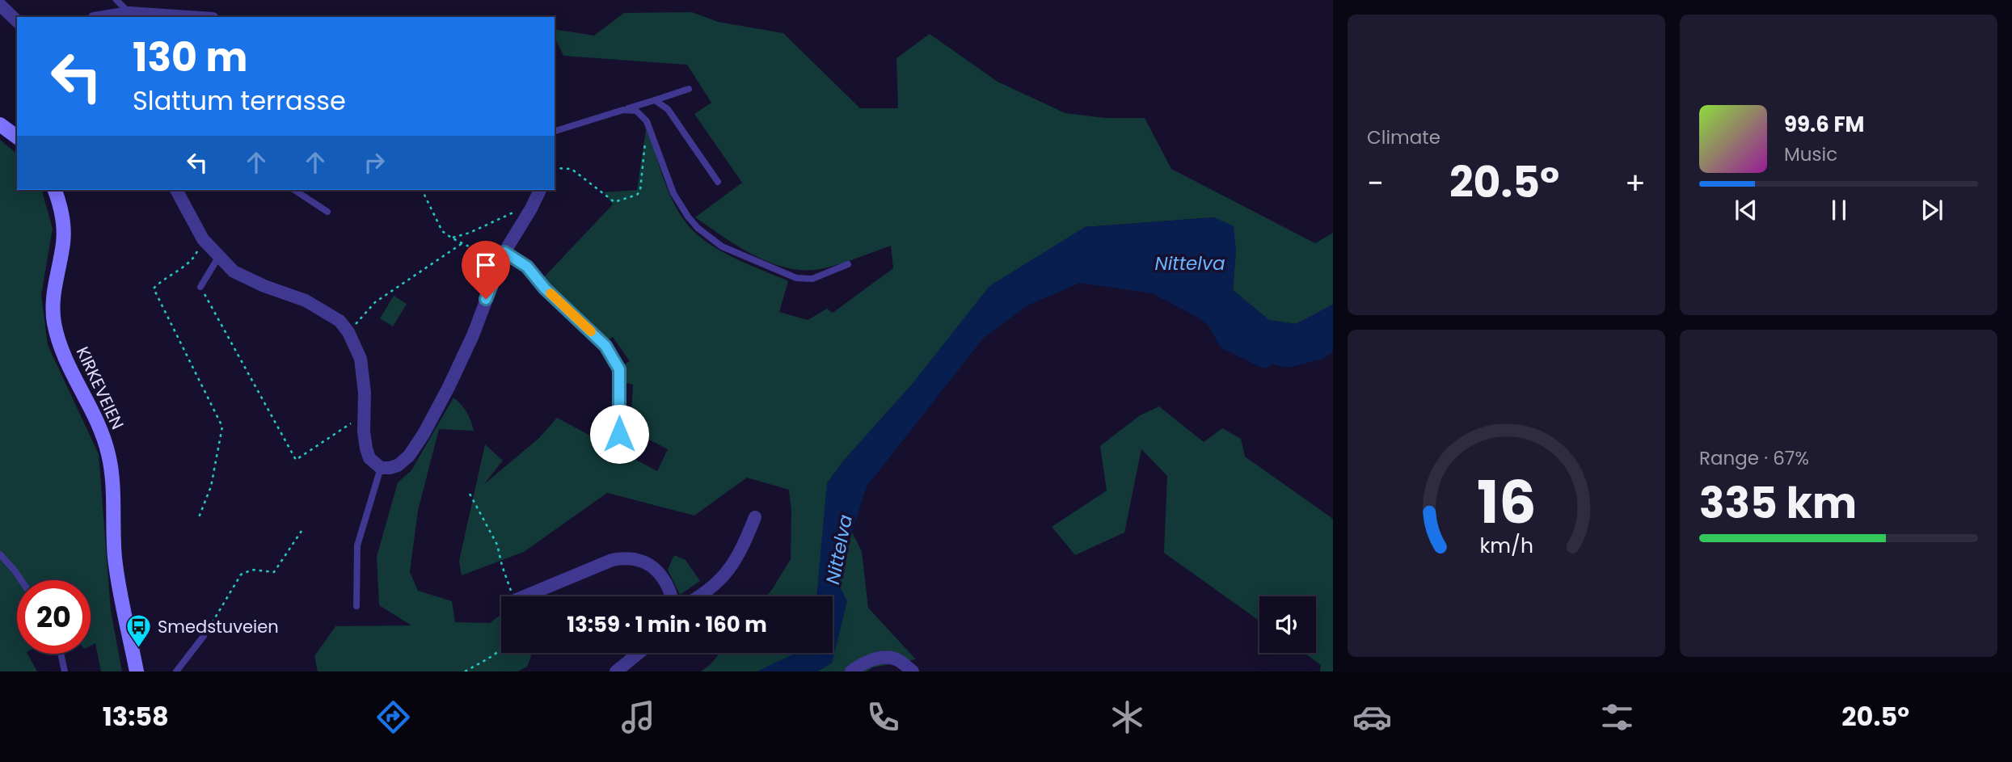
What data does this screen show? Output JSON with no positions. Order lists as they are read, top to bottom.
{
  "streets": {
    "main road": ["KIRKEVEIEN"]
  },
  "water": ["Nittelva"],
  "places": {
    "bus stop": ["Smedstuveien"]
  },
  "page": {
    "tile": [
      "Climate",
      ["Range · 67%", "335 km"]
    ],
    "turn": ["130 m", "Slattum terrasse"],
    "song": ["99.6 FM", "Music"],
    "heat": ["−", "20.5°", "+"],
    "limit": "20",
    "trip": "13:59 · 1 min · 160 m",
    "tabs": ["13:58", "20.5°"],
    "gauge": ["16", "km/h"]
  }
}
